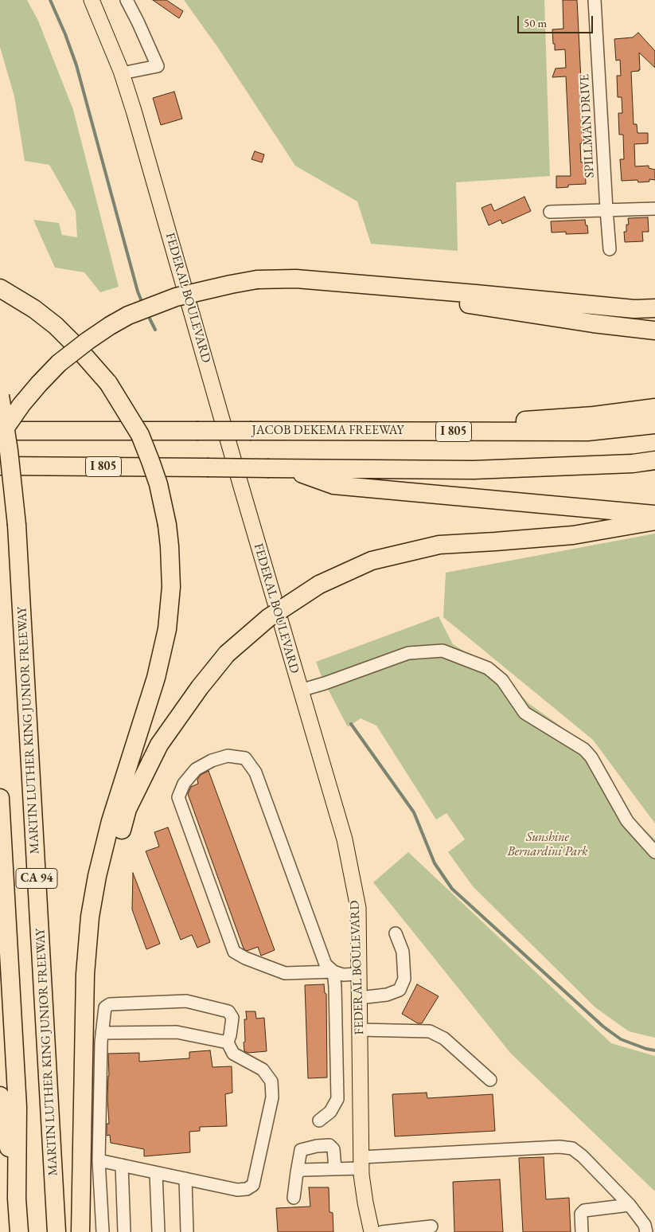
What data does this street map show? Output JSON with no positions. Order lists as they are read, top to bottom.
{
  "streets": {
    "highway": [
      "JACOB DEKEMA FREEWAY",
      "I 805",
      "MARTIN LUTHER KING JUNIOR FREEWAY",
      "CA 94"
    ],
    "main road": ["FEDERAL BOULEVARD"],
    "street": ["SPILLMAN DRIVE"]
  },
  "parks": ["Sunshine Bernardini Park"],
  "scale_bar": "50 m"
}
